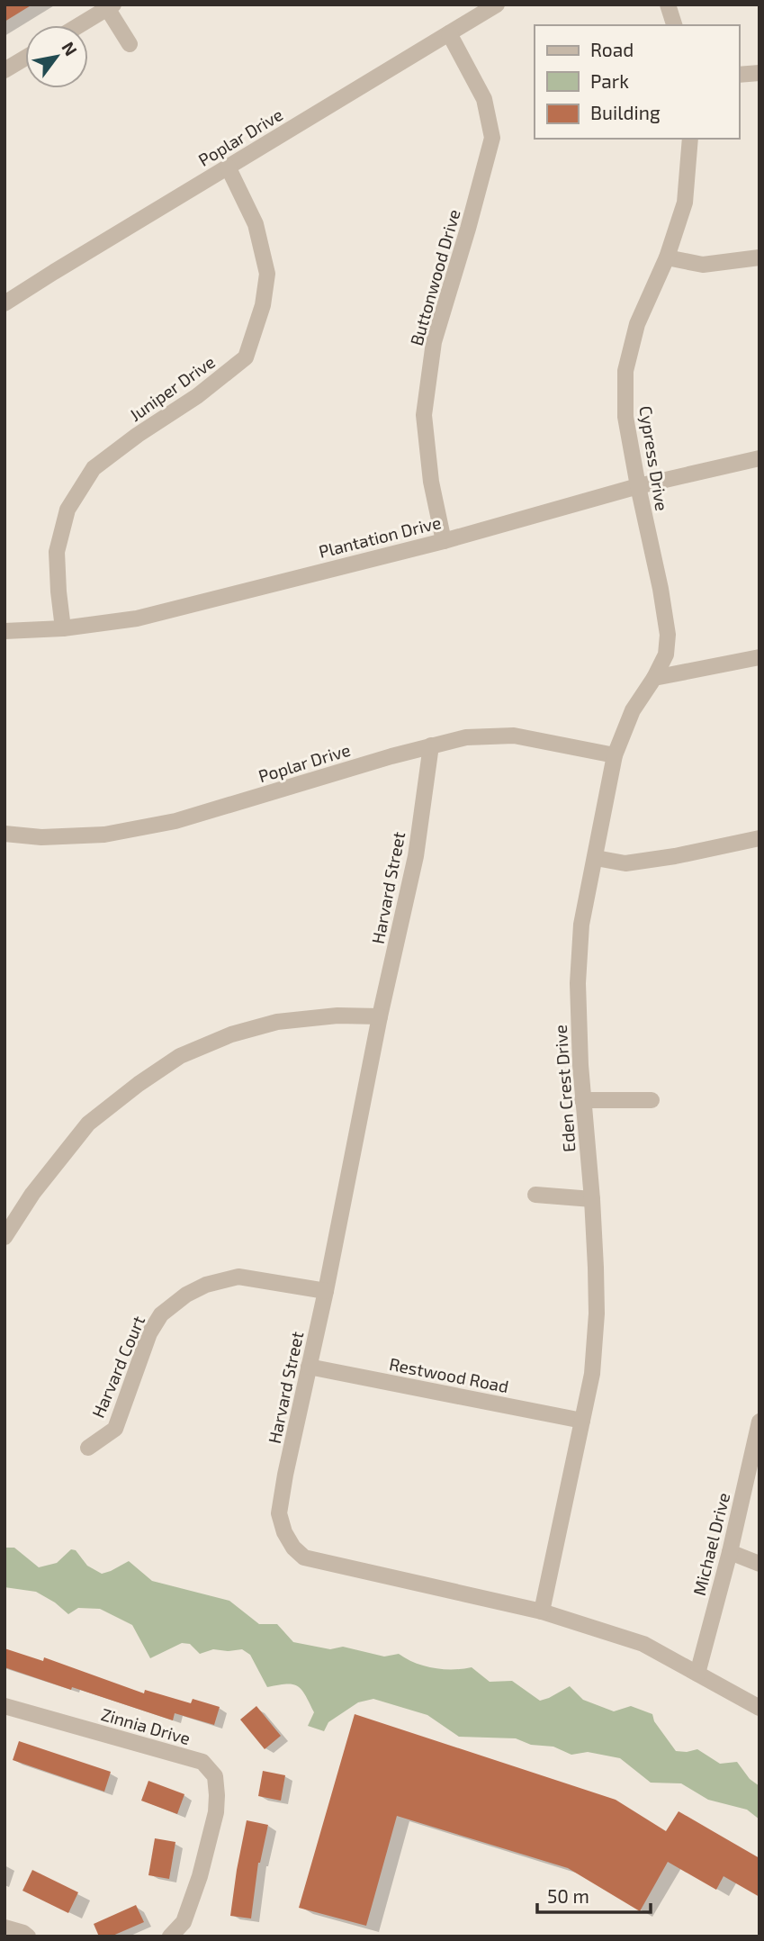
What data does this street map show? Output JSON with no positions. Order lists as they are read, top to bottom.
{
  "streets": {
    "street": [
      "Poplar Drive",
      "Buttonwood Drive",
      "Juniper Drive",
      "Cypress Drive",
      "Plantation Drive",
      "Harvard Street",
      "Eden Crest Drive",
      "Harvard Court",
      "Restwood Road",
      "Michael Drive",
      "Zinnia Drive"
    ]
  },
  "crossings": [
    ["Poplar Drive", "Buttonwood Drive"],
    ["Poplar Drive", "Juniper Drive"],
    ["Poplar Drive", "Harvard Street"],
    ["Poplar Drive", "Eden Crest Drive"],
    ["Buttonwood Drive", "Plantation Drive"],
    ["Juniper Drive", "Plantation Drive"],
    ["Cypress Drive", "Plantation Drive"],
    ["Cypress Drive", "Eden Crest Drive"],
    ["Harvard Street", "Eden Crest Drive"],
    ["Harvard Street", "Harvard Court"],
    ["Harvard Street", "Restwood Road"],
    ["Harvard Street", "Michael Drive"],
    ["Eden Crest Drive", "Restwood Road"]
  ],
  "legend": ["Road", "Park", "Building"],
  "scale_bar": "50 m",
  "north": "top right"
}
